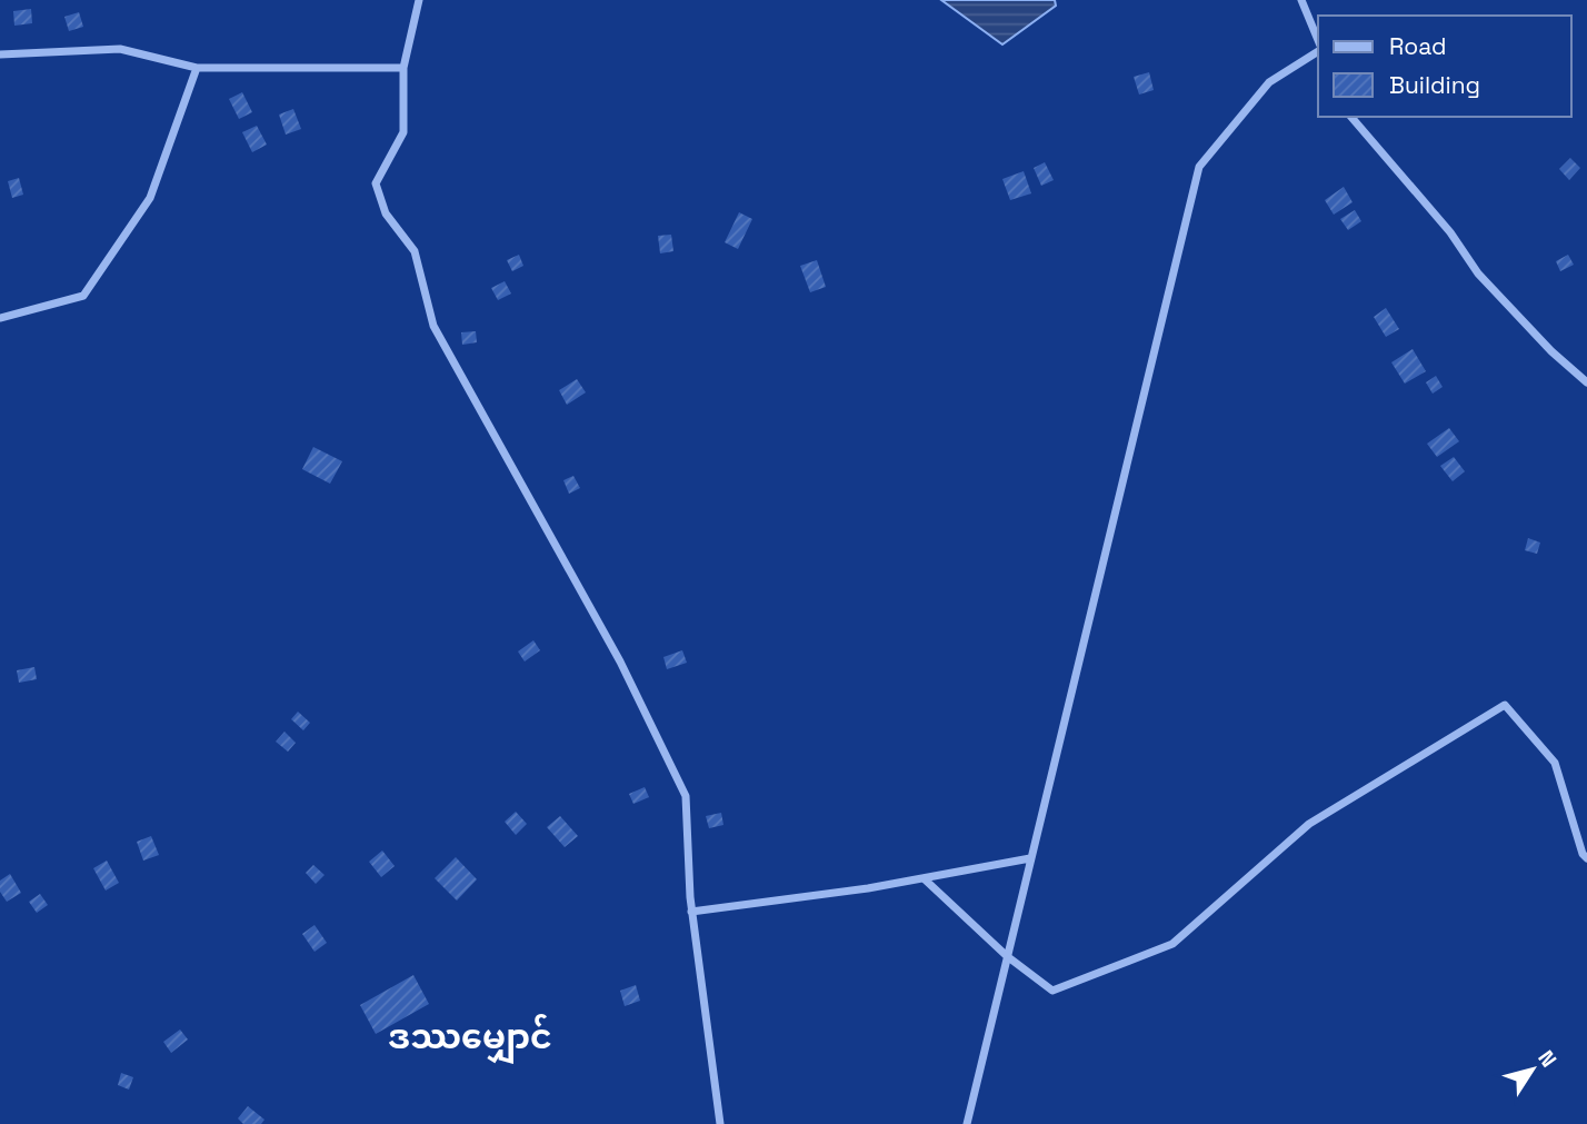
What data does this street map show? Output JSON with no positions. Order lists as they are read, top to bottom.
{
  "districts": ["ဒဿမျှောင်"],
  "legend": ["Road", "Building"],
  "north": "top right"
}
